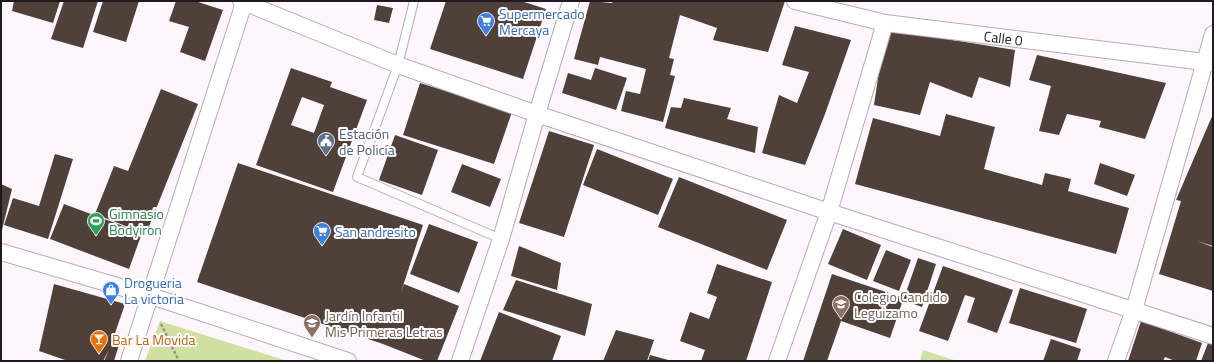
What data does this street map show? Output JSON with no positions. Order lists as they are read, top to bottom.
{
  "streets": {
    "street": ["Calle 0"]
  },
  "places": {
    "supermarket": ["Supermercado Mercaya", "San andresito"],
    "public building": ["Estación de Policía"],
    "sports": ["Gimnasio Bodyiron"],
    "shop": ["Drogueria La victoria"],
    "school or university": ["Colegio Candido Leguizamo", "Jardín Infantil Mis Primeras Letras"],
    "bar": ["Bar La Movida"]
  }
}
